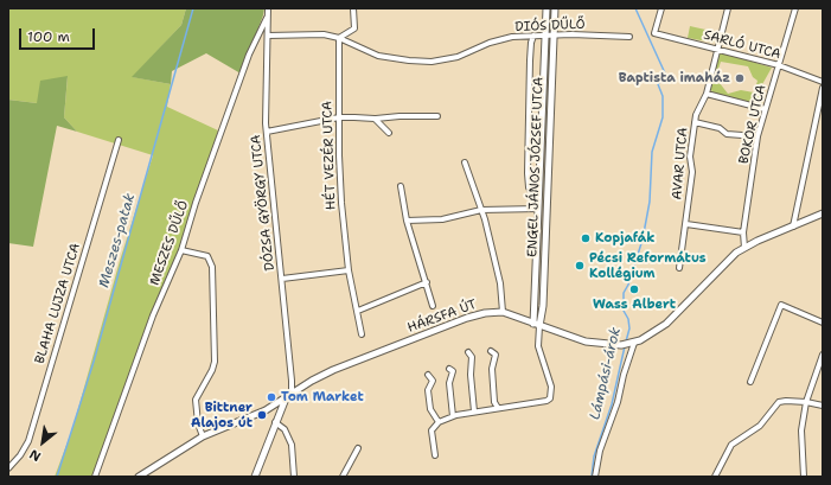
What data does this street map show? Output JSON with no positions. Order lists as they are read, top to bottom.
{
  "streets": {
    "street": [
      "DIÓS DŰLŐ",
      "SARLÓ UTCA",
      "BOKOR UTCA",
      "HÉT VEZÉR UTCA",
      "AVAR UTCA",
      "ENGEL JÁNOS JÓZSEF UTCA",
      "DÓZSA GYÖRGY UTCA",
      "MESZES DŰLŐ",
      "BLAHA LUJZA UTCA",
      "HÁRSFA ÚT"
    ]
  },
  "crossings": [
    ["DIÓS DŰLŐ", "HÉT VEZÉR UTCA"],
    ["DIÓS DŰLŐ", "ENGEL JÁNOS JÓZSEF UTCA"],
    ["DIÓS DŰLŐ", "DÓZSA GYÖRGY UTCA"],
    ["SARLÓ UTCA", "BOKOR UTCA"],
    ["SARLÓ UTCA", "AVAR UTCA"],
    ["BOKOR UTCA", "HÁRSFA ÚT"],
    ["ENGEL JÁNOS JÓZSEF UTCA", "HÁRSFA ÚT"],
    ["DÓZSA GYÖRGY UTCA", "MESZES DŰLŐ"],
    ["DÓZSA GYÖRGY UTCA", "HÁRSFA ÚT"]
  ],
  "water": ["Meszes-patak", "Lámpási-árok"],
  "places": [
    "Baptista imaház",
    "Kopjafák",
    "Pécsi Református Kollégium",
    "Wass Albert",
    "Tom Market",
    "Bittner Alajos út"
  ],
  "scale_bar": "100 m",
  "north": "bottom left"
}
